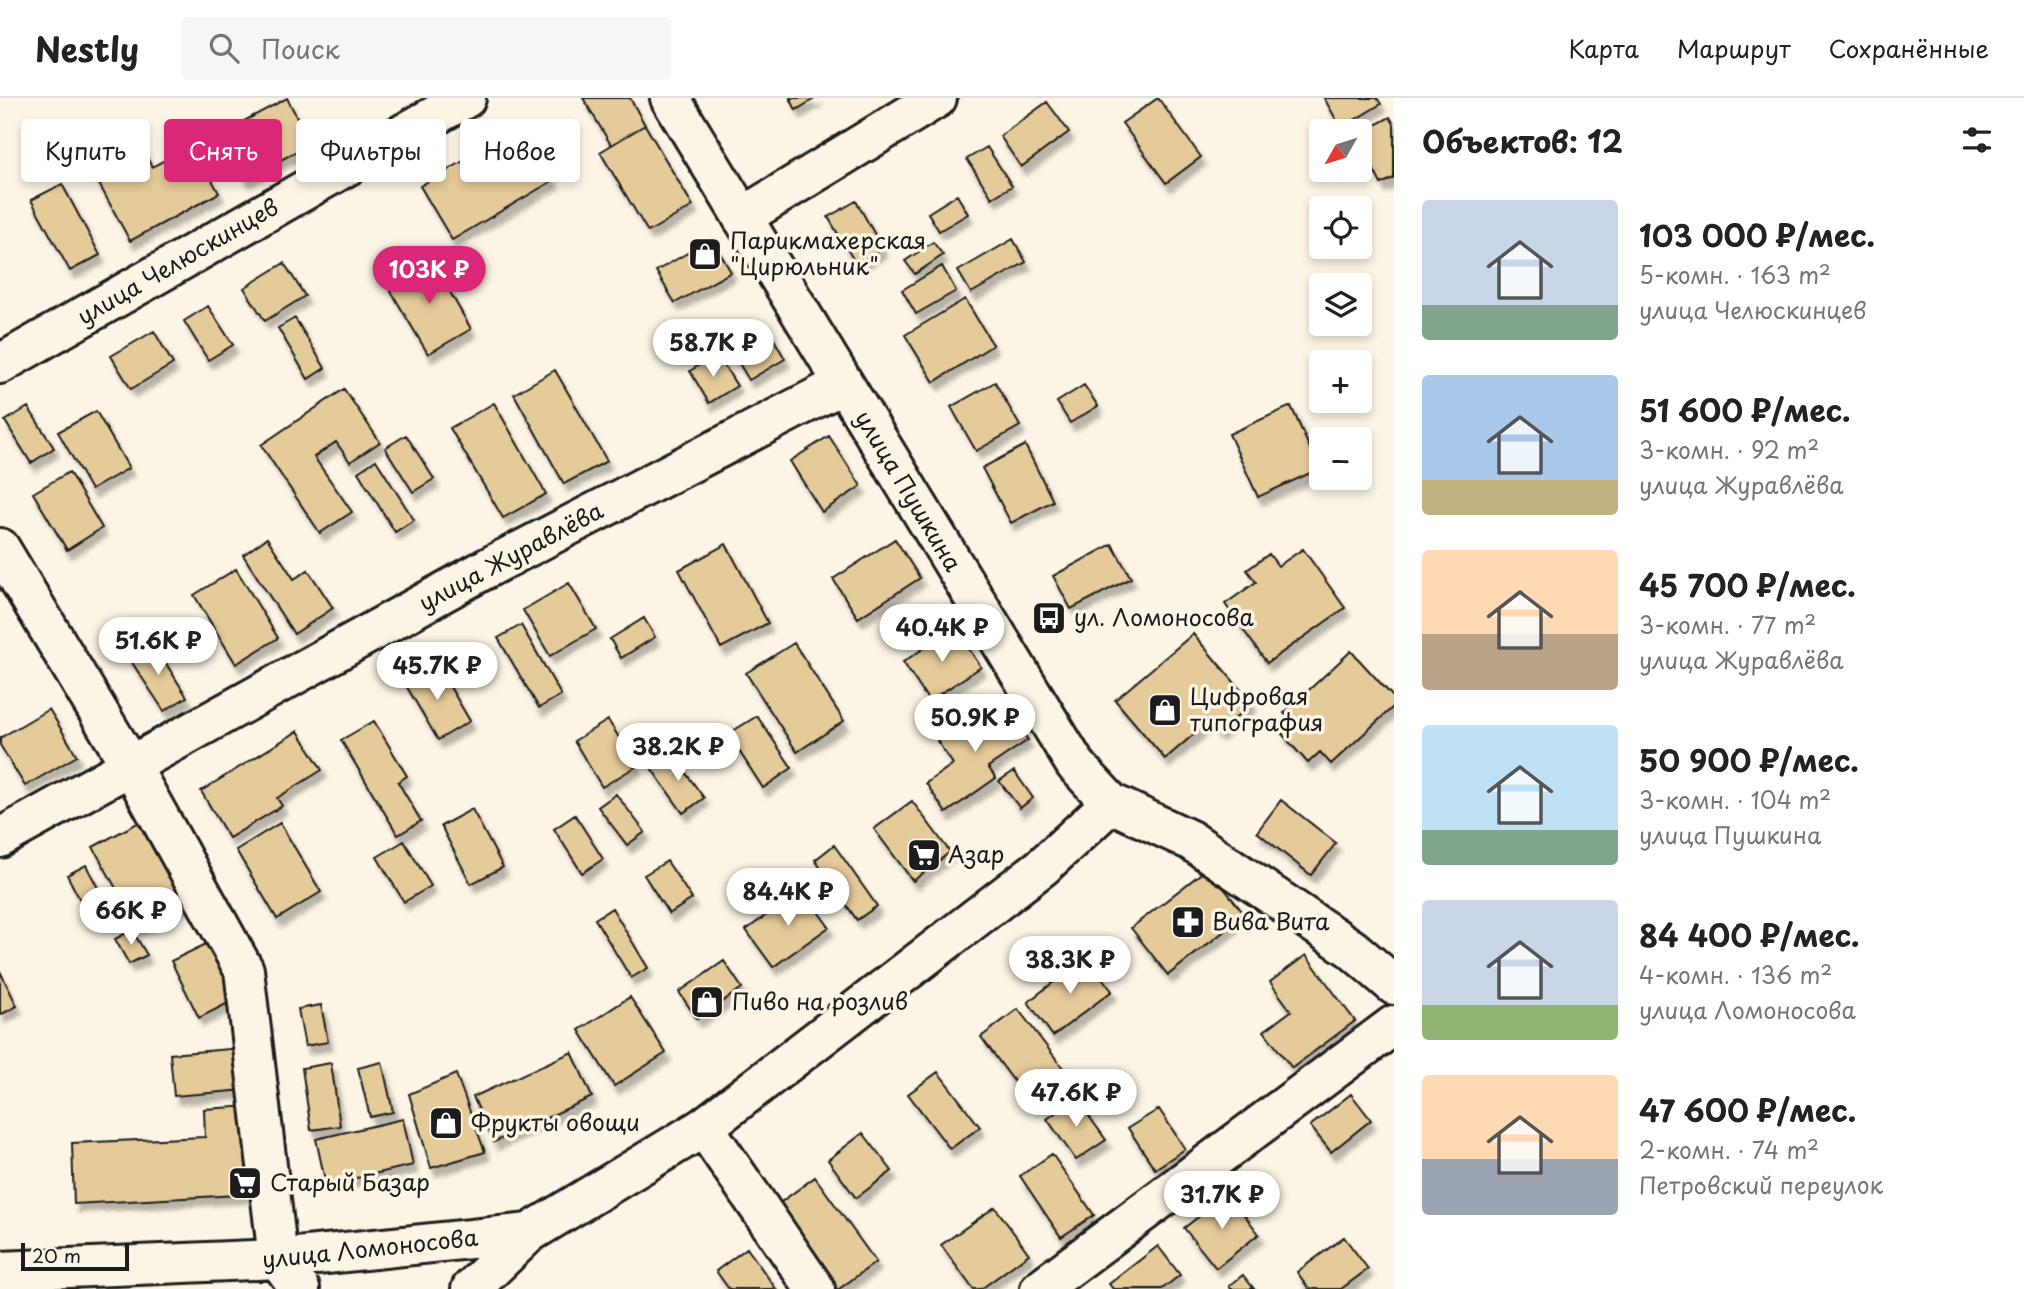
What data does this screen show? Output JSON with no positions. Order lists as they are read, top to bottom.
{
  "streets": {
    "street": [
      "улица Челюскинцев",
      "улица Пушкина",
      "улица Журавлёва",
      "улица Ломоносова"
    ]
  },
  "crossings": [
    ["улица Пушкина", "улица Журавлёва"]
  ],
  "places": {
    "shop": [
      "Парикмахерская \"Цирюльник\"",
      "Цифровая типография",
      "Пиво на розлив",
      "Фрукты овощи"
    ],
    "bus stop": ["ул. Ломоносова"],
    "supermarket": ["Азар", "Старый Базар"],
    "pharmacy": ["Вива Вита"]
  },
  "scale_bar": "20 m",
  "north": "bottom left",
  "page": {
    "header": "Nestly",
    "search": "Поиск",
    "nav": ["Карта", "Маршрут", "Сохранённые"],
    "heading": "Объектов: 12",
    "map_buttons": ["+", "−"],
    "chip": [
      "Купить",
      "Снять",
      "Фильтры",
      "Новое"
    ],
    "list": [
      {
        "name": "103 000 ₽/мес.",
        "note": "5-комн. · 163 m² · улица Челюскинцев"
      },
      {
        "name": "51 600 ₽/мес.",
        "note": "3-комн. · 92 m² · улица Журавлёва"
      },
      {
        "name": "45 700 ₽/мес.",
        "note": "3-комн. · 77 m² · улица Журавлёва"
      },
      {
        "name": "50 900 ₽/мес.",
        "note": "3-комн. · 104 m² · улица Пушкина"
      },
      {
        "name": "84 400 ₽/мес.",
        "note": "4-комн. · 136 m² · улица Ломоносова"
      },
      {
        "name": "47 600 ₽/мес.",
        "note": "2-комн. · 74 m² · Петровский переулок"
      }
    ],
    "price": [
      "103K ₽",
      "58.7K ₽",
      "40.4K ₽",
      "51.6K ₽",
      "45.7K ₽",
      "50.9K ₽",
      "38.2K ₽",
      "84.4K ₽",
      "66K ₽",
      "38.3K ₽",
      "47.6K ₽",
      "31.7K ₽"
    ],
    "scale": "20 m"
  }
}
